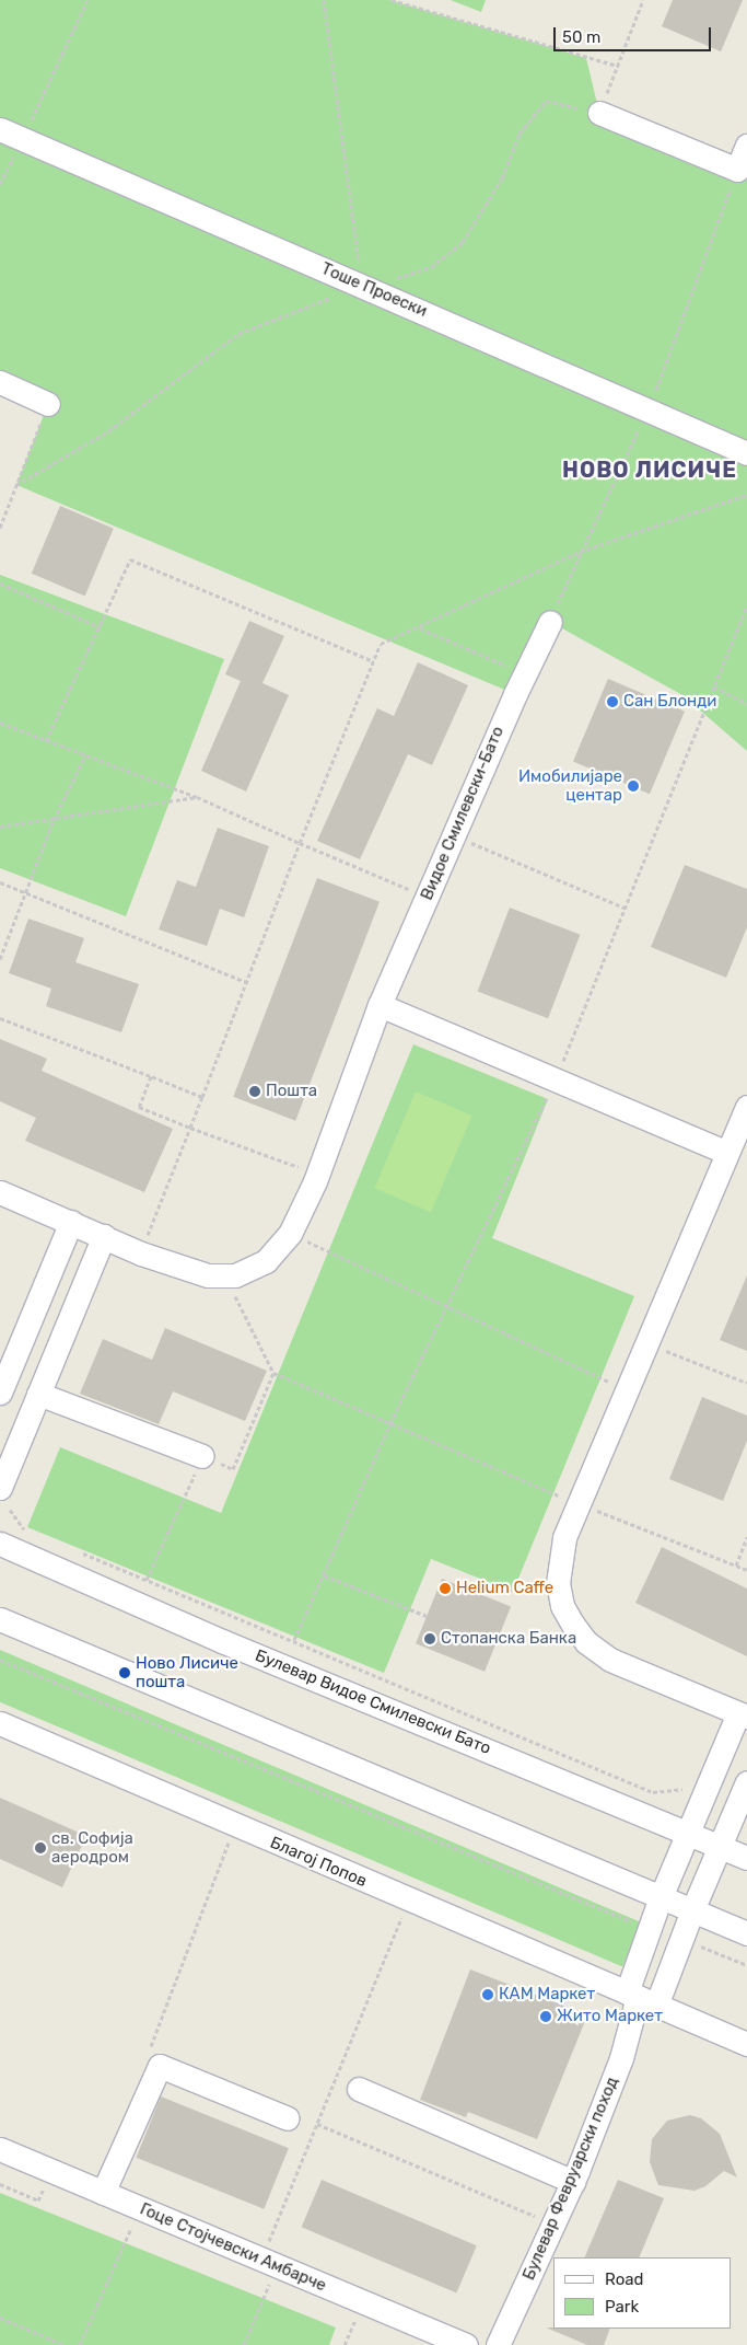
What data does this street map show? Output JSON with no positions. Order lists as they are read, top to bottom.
{
  "streets": {
    "street": [
      "Тоше Проески",
      "Видое Смилевски-Бато",
      "Булевар Видое Смилевски Бато",
      "Благој Попов",
      "Булевар Февруарски поход",
      "Гоце Стојчевски Амбарче"
    ]
  },
  "crossings": [
    ["Благој Попов", "Булевар Февруарски поход"]
  ],
  "districts": ["НОВО ЛИСИЧЕ"],
  "places": [
    "Сан Блонди",
    "Имобилијаре центар",
    "Пошта",
    "Helium Caffe",
    "Стопанска Банка",
    "Ново Лисиче пошта",
    "св. Софија аеродром",
    "КАМ Маркет",
    "Жито Маркет"
  ],
  "legend": ["Road", "Park"],
  "scale_bar": "50 m"
}
